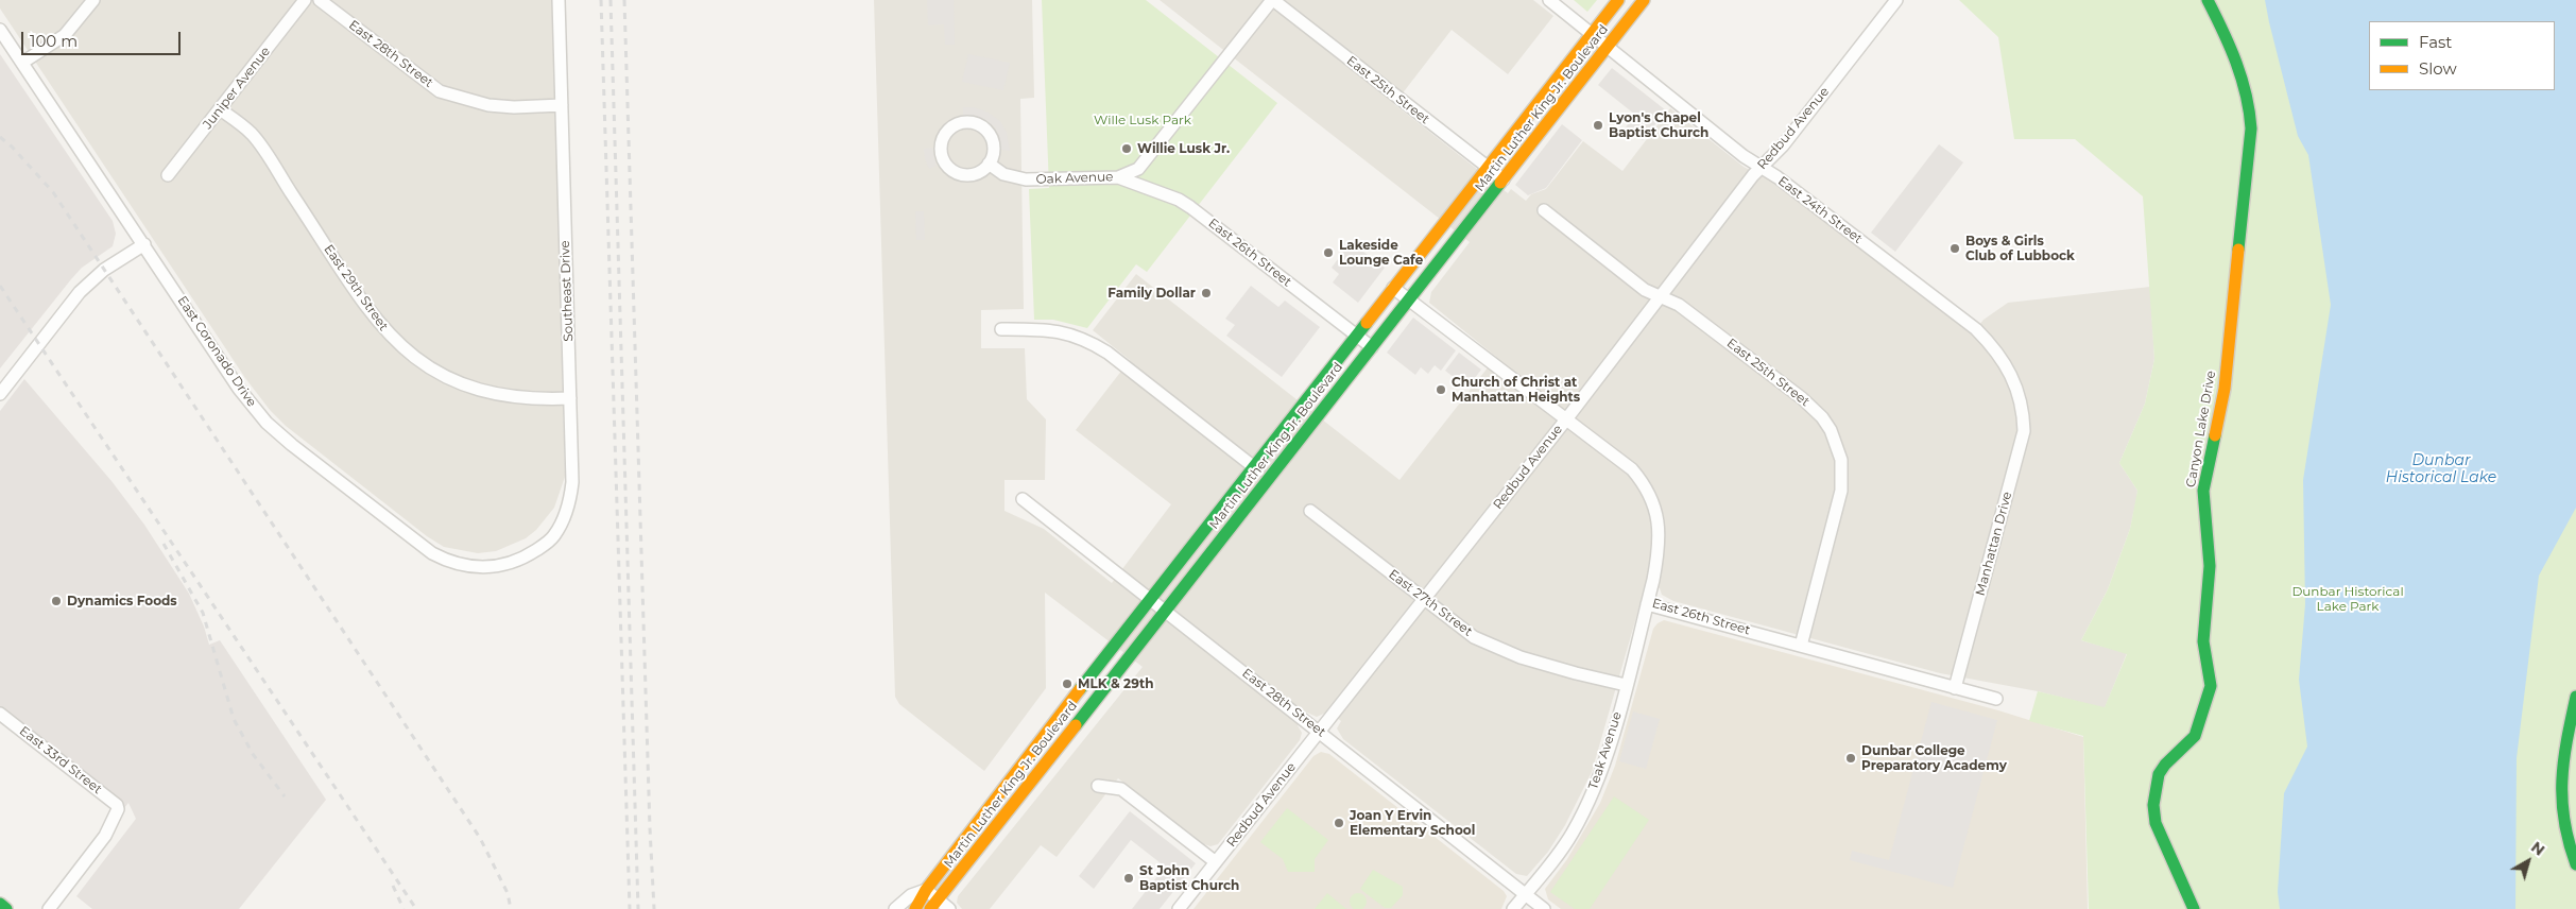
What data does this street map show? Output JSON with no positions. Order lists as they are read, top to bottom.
{
  "streets": {
    "main road": ["Martin Luther King Jr. Boulevard", "Canyon Lake Drive"],
    "street": [
      "East 28th Street",
      "Juniper Avenue",
      "East 25th Street",
      "Redbud Avenue",
      "Oak Avenue",
      "East 24th Street",
      "East 26th Street",
      "East 29th Street",
      "Southeast Drive",
      "East Coronado Drive",
      "Manhattan Drive",
      "East 27th Street",
      "Teak Avenue",
      "East 33rd Street"
    ]
  },
  "crossings": [
    ["East 28th Street", "Martin Luther King Jr. Boulevard"],
    ["East 28th Street", "Redbud Avenue"],
    ["East 28th Street", "Southeast Drive"],
    ["East 28th Street", "Teak Avenue"],
    ["Juniper Avenue", "East 29th Street"],
    ["East 25th Street", "Martin Luther King Jr. Boulevard"],
    ["East 25th Street", "Redbud Avenue"],
    ["East 25th Street", "Oak Avenue"],
    ["East 25th Street", "East 26th Street"],
    ["Martin Luther King Jr. Boulevard", "East 24th Street"],
    ["Martin Luther King Jr. Boulevard", "East 26th Street"],
    ["Redbud Avenue", "East 24th Street"],
    ["Redbud Avenue", "East 26th Street"],
    ["Redbud Avenue", "East 27th Street"],
    ["Oak Avenue", "East 26th Street"],
    ["East 24th Street", "Manhattan Drive"],
    ["East 26th Street", "Manhattan Drive"],
    ["East 26th Street", "Teak Avenue"],
    ["East 29th Street", "Southeast Drive"],
    ["Southeast Drive", "East Coronado Drive"],
    ["East 27th Street", "Teak Avenue"]
  ],
  "water": ["Dunbar Historical Lake"],
  "parks": ["Wille Lusk Park", "Dunbar Historical Lake Park"],
  "places": [
    "Lyon's Chapel Baptist Church",
    "Willie Lusk Jr.",
    "Boys & Girls Club of Lubbock",
    "Lakeside Lounge Cafe",
    "Family Dollar",
    "Church of Christ at Manhattan Heights",
    "Dynamics Foods",
    "MLK & 29th",
    "Dunbar College Preparatory Academy",
    "Joan Y Ervin Elementary School",
    "St John Baptist Church"
  ],
  "legend": ["Fast", "Slow"],
  "scale_bar": "100 m",
  "north": "top right"
}
